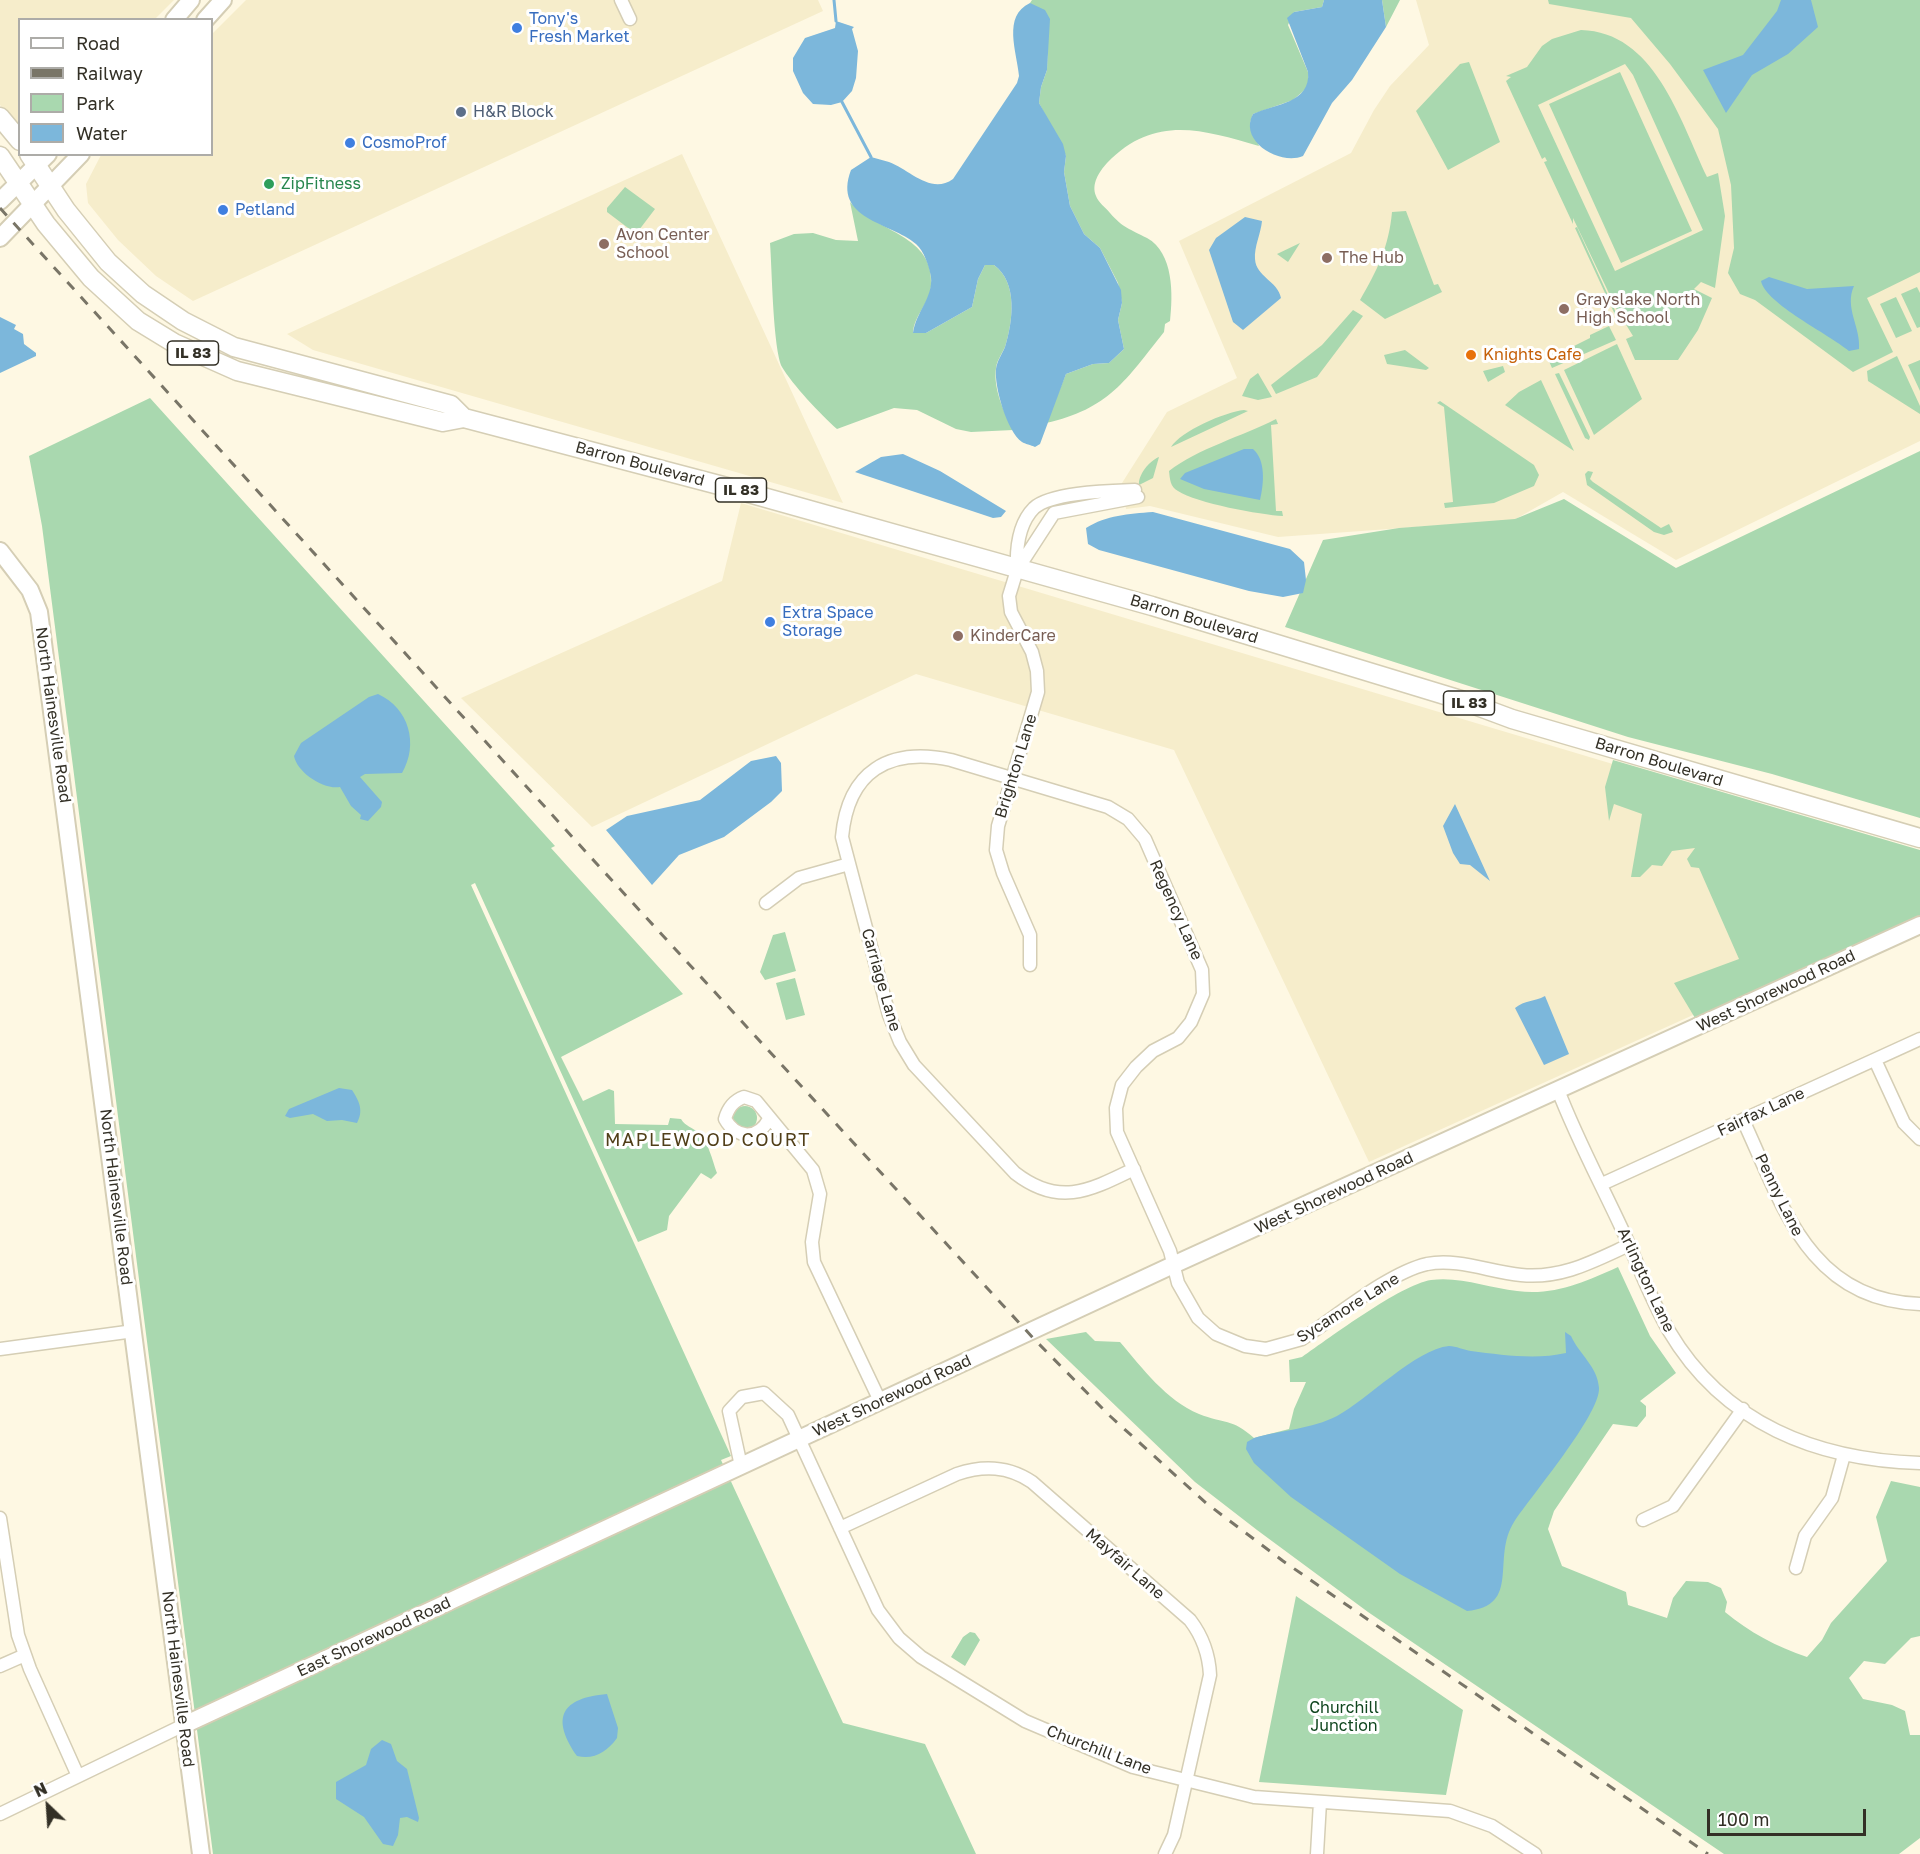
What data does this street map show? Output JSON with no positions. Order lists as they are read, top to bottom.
{
  "streets": {
    "main road": [
      "IL 83",
      "Barron Boulevard",
      "North Hainesville Road",
      "West Shorewood Road",
      "East Shorewood Road"
    ],
    "street": [
      "Brighton Lane",
      "Regency Lane",
      "Carriage Lane",
      "Fairfax Lane",
      "Penny Lane",
      "Arlington Lane",
      "Sycamore Lane",
      "Mayfair Lane",
      "Churchill Lane"
    ]
  },
  "crossings": [
    ["Barron Boulevard", "Brighton Lane"],
    ["North Hainesville Road", "East Shorewood Road"],
    ["Brighton Lane", "Regency Lane"],
    ["Brighton Lane", "Carriage Lane"],
    ["Regency Lane", "Carriage Lane"],
    ["Regency Lane", "West Shorewood Road"],
    ["Regency Lane", "Sycamore Lane"],
    ["West Shorewood Road", "Arlington Lane"],
    ["West Shorewood Road", "Sycamore Lane"],
    ["West Shorewood Road", "East Shorewood Road"],
    ["West Shorewood Road", "Churchill Lane"],
    ["Fairfax Lane", "Penny Lane"],
    ["Fairfax Lane", "Arlington Lane"],
    ["Arlington Lane", "Sycamore Lane"],
    ["Mayfair Lane", "Churchill Lane"],
    ["East Shorewood Road", "Churchill Lane"]
  ],
  "districts": ["MAPLEWOOD COURT"],
  "parks": ["Churchill Junction"],
  "places": [
    "Tony's Fresh Market",
    "H&R Block",
    "CosmoProf",
    "ZipFitness",
    "Petland",
    "Avon Center School",
    "The Hub",
    "Grayslake North High School",
    "Knights Cafe",
    "Extra Space Storage",
    "KinderCare"
  ],
  "legend": [
    "Road",
    "Railway",
    "Park",
    "Water"
  ],
  "scale_bar": "100 m",
  "north": "top left"
}
